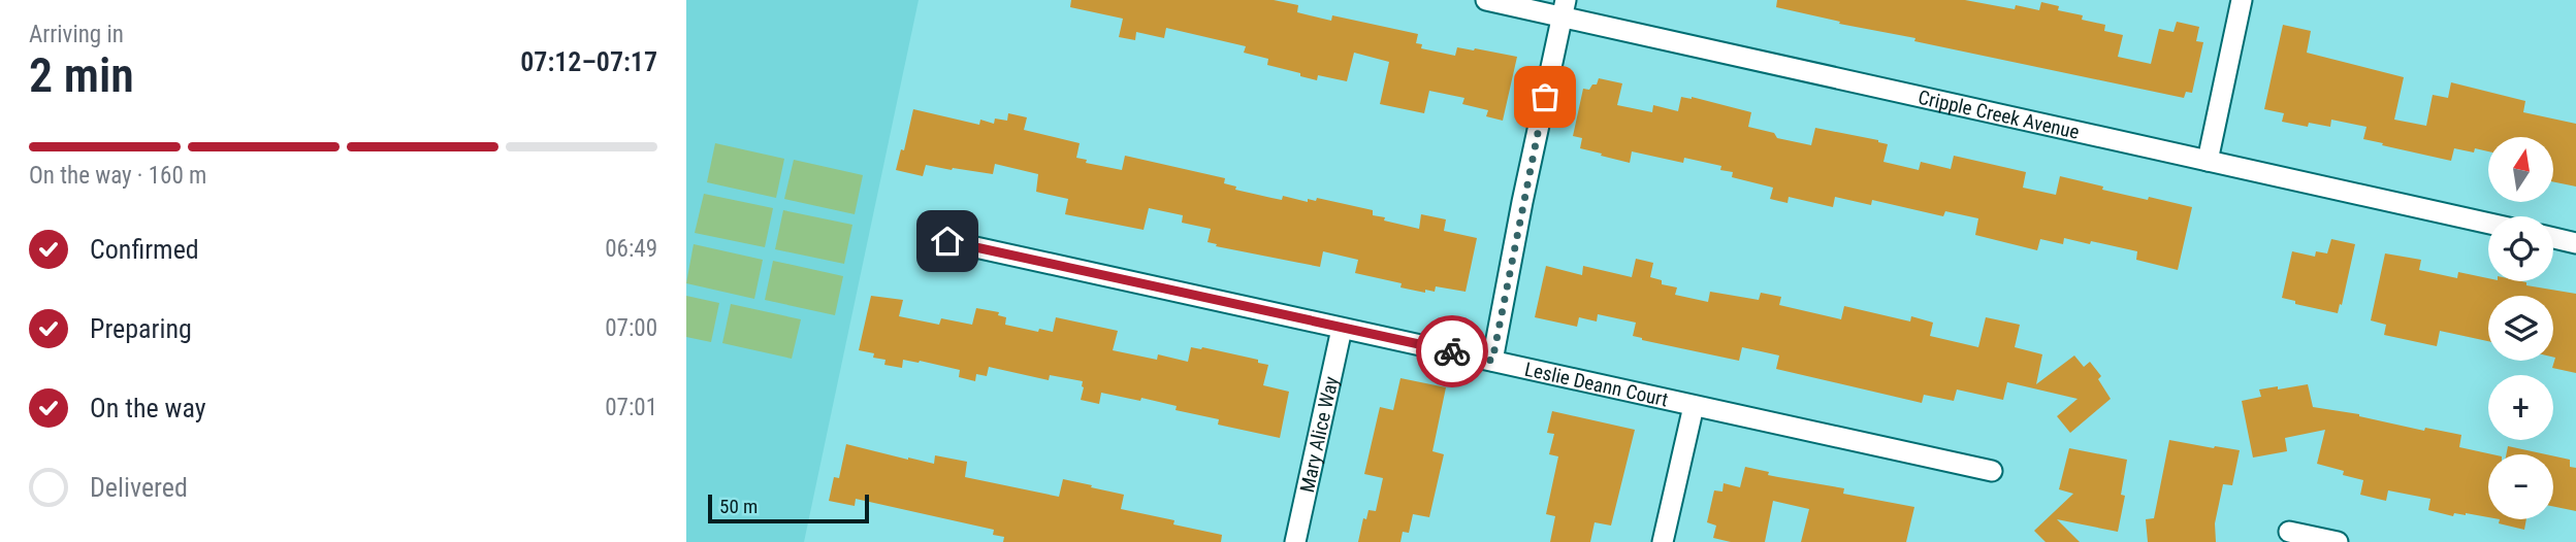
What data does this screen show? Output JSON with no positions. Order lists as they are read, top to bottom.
{
  "streets": {
    "street": ["Cripple Creek Avenue", "Leslie Deann Court", "Mary Alice Way"]
  },
  "crossings": [
    ["Leslie Deann Court", "Mary Alice Way"]
  ],
  "scale_bar": "50 m",
  "north": "top",
  "page": {
    "heading": ["2 min", "Arriving in", "07:12–07:17"],
    "bar": "On the way · 160 m",
    "map_buttons": ["+", "−"],
    "list": [
      ["Confirmed", "06:49"],
      ["Preparing", "07:00"],
      ["On the way", "07:01"],
      "Delivered"
    ],
    "scale": "50 m"
  }
}
